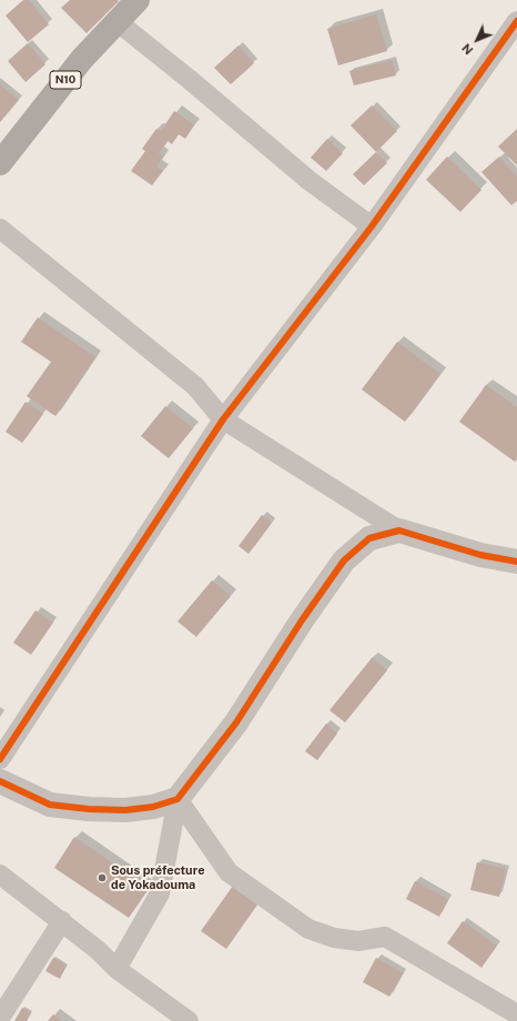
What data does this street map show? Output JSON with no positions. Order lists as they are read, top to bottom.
{
  "streets": {
    "highway": ["N10"]
  },
  "places": ["Sous préfecture de Yokadouma"],
  "north": "bottom left"
}
